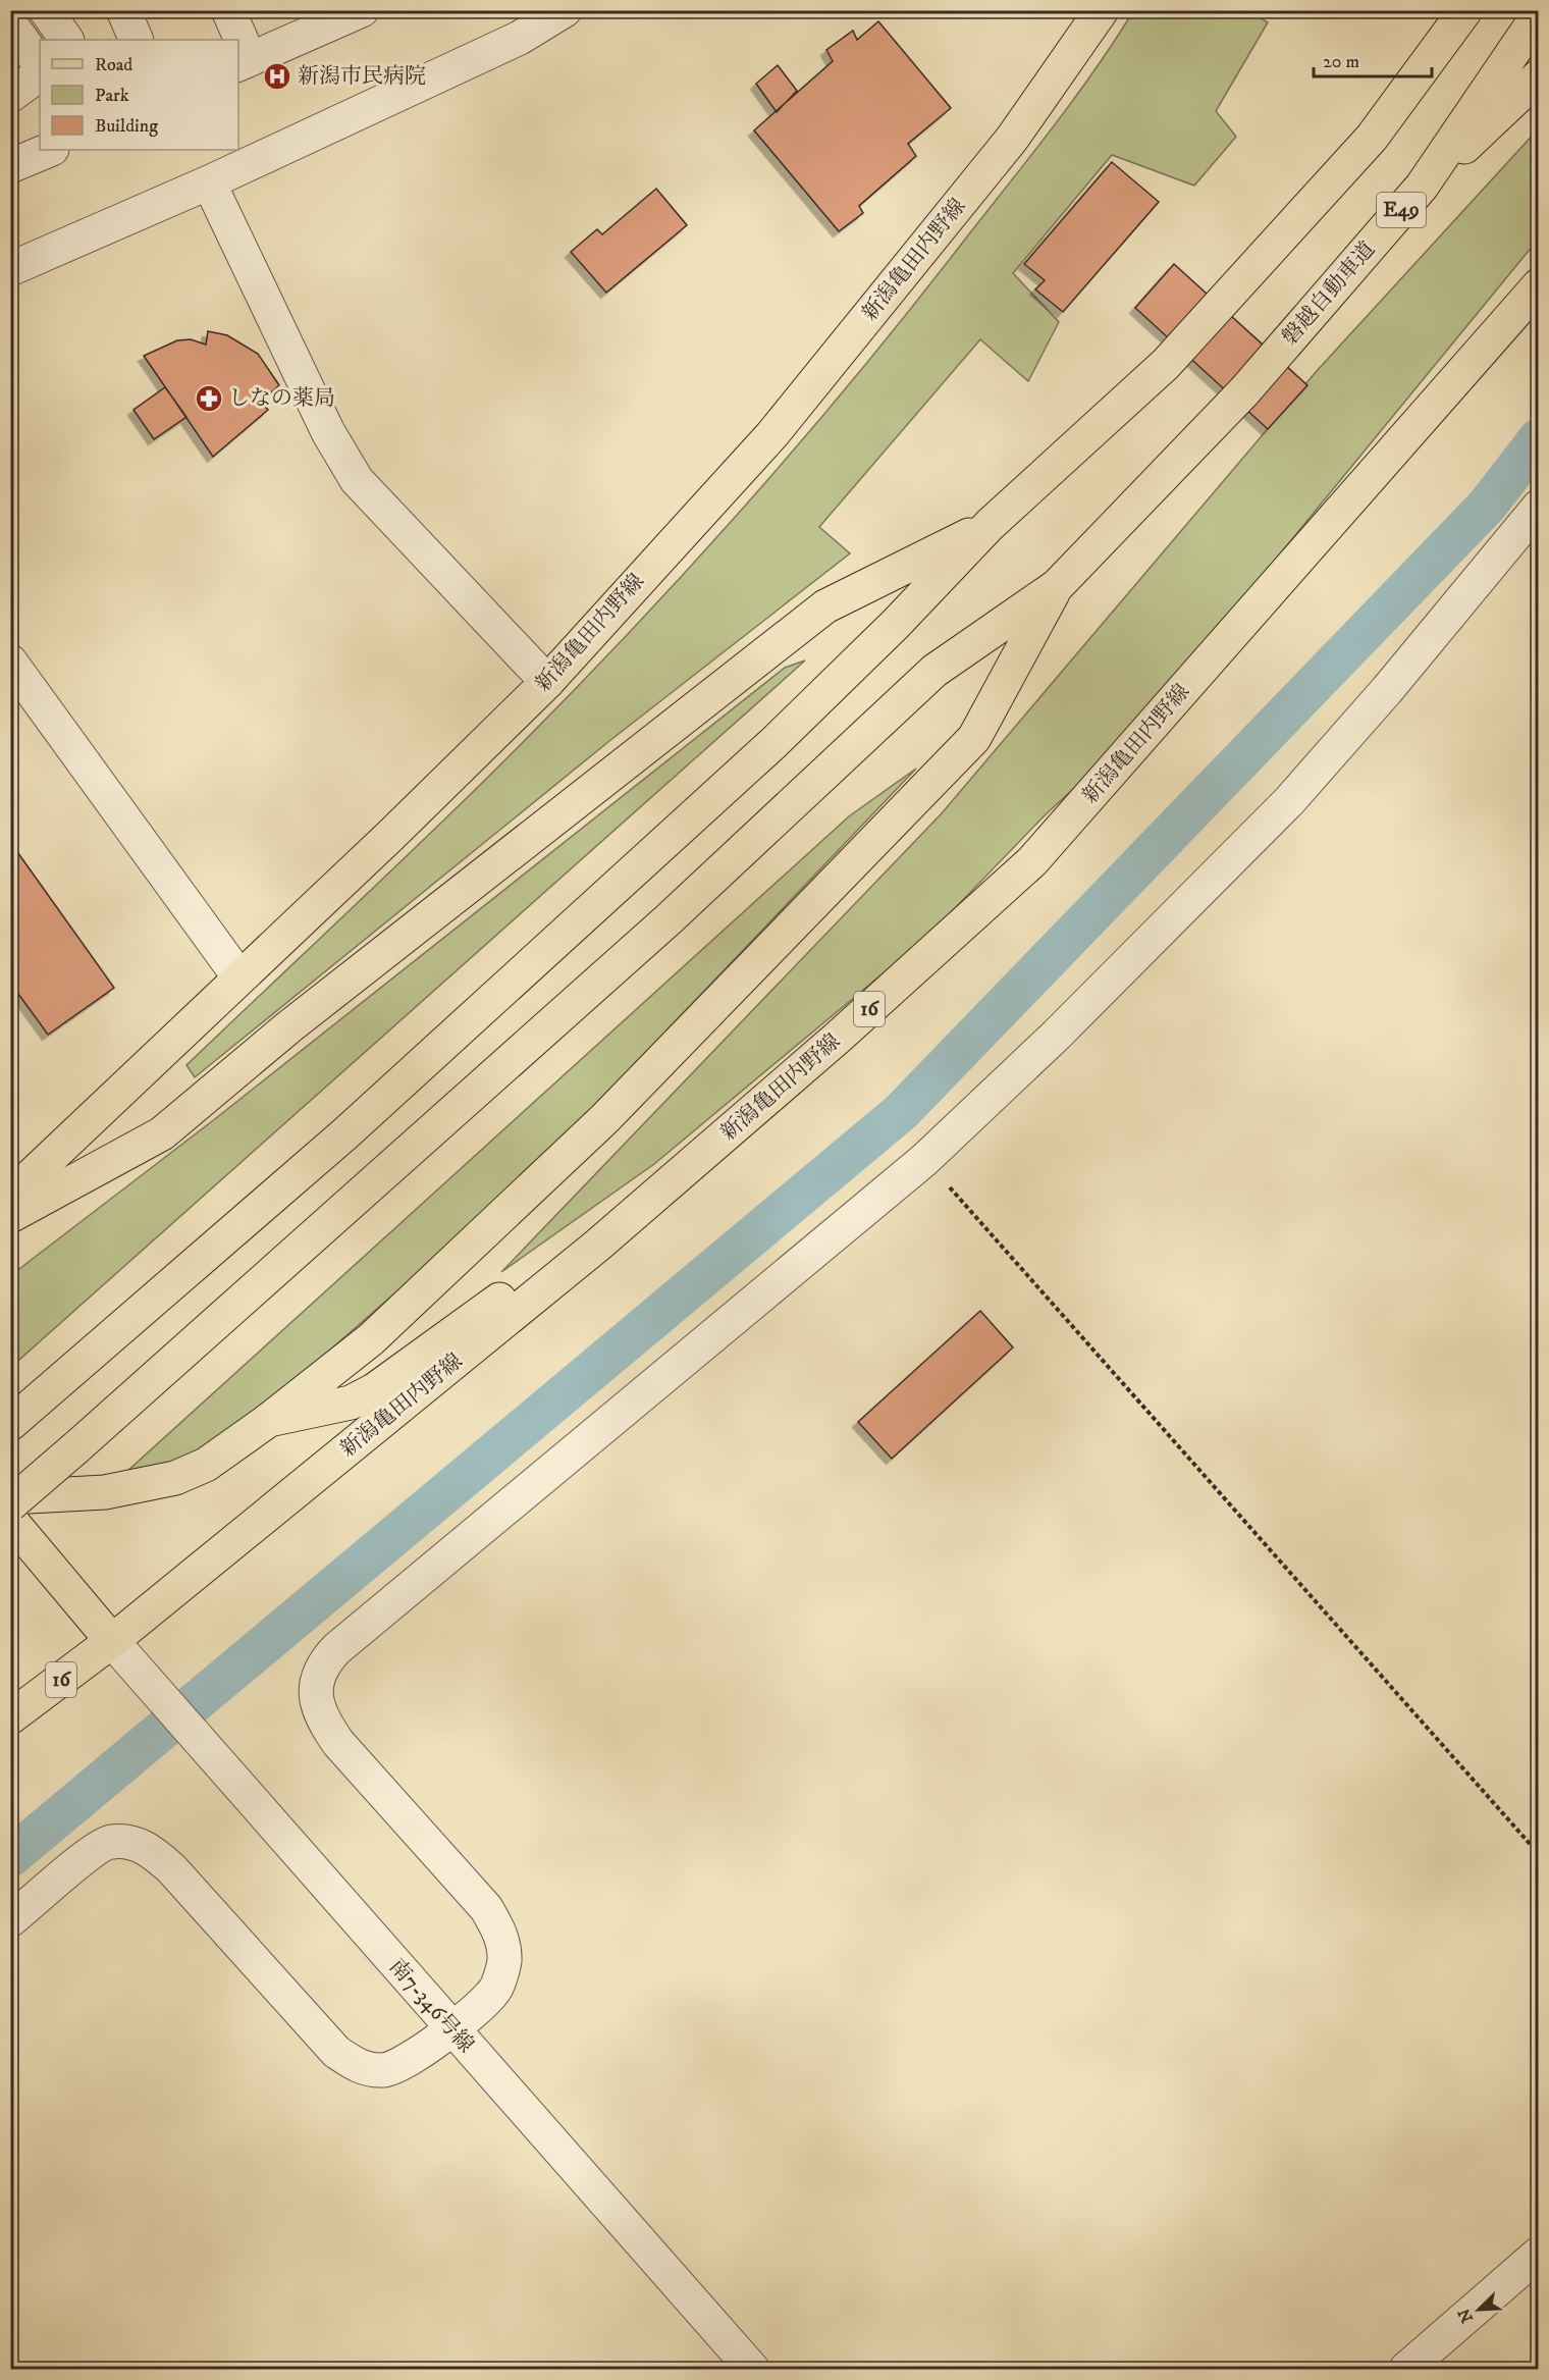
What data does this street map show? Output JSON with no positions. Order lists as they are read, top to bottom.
{
  "streets": {
    "main road": [
      "E49",
      "新潟亀田内野線",
      "磐越自動車道",
      "16"
    ],
    "street": ["南7-346号線"]
  },
  "crossings": [
    ["新潟亀田内野線", "南7-346号線"]
  ],
  "places": {
    "hospital": ["新潟市民病院"],
    "pharmacy": ["しなの薬局"]
  },
  "legend": ["Road", "Park", "Building"],
  "scale_bar": "20 m",
  "north": "bottom left"
}
